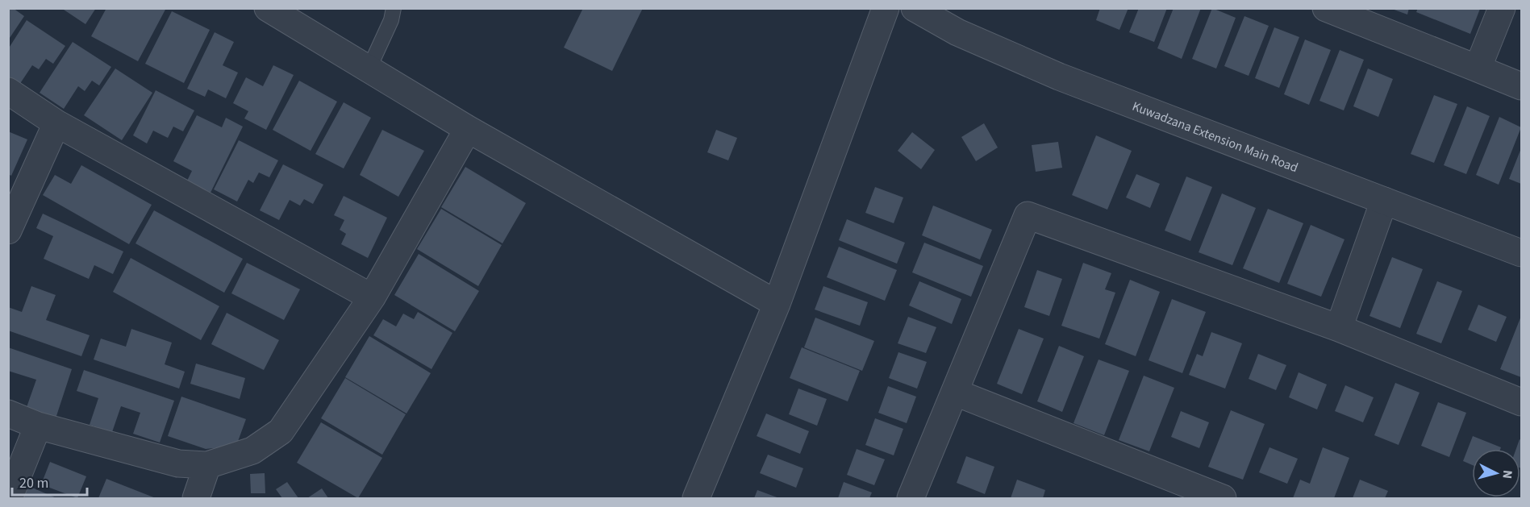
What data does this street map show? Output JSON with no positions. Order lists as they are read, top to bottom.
{
  "streets": {
    "street": ["Kuwadzana Extension Main Road"]
  },
  "scale_bar": "20 m",
  "north": "right"
}
